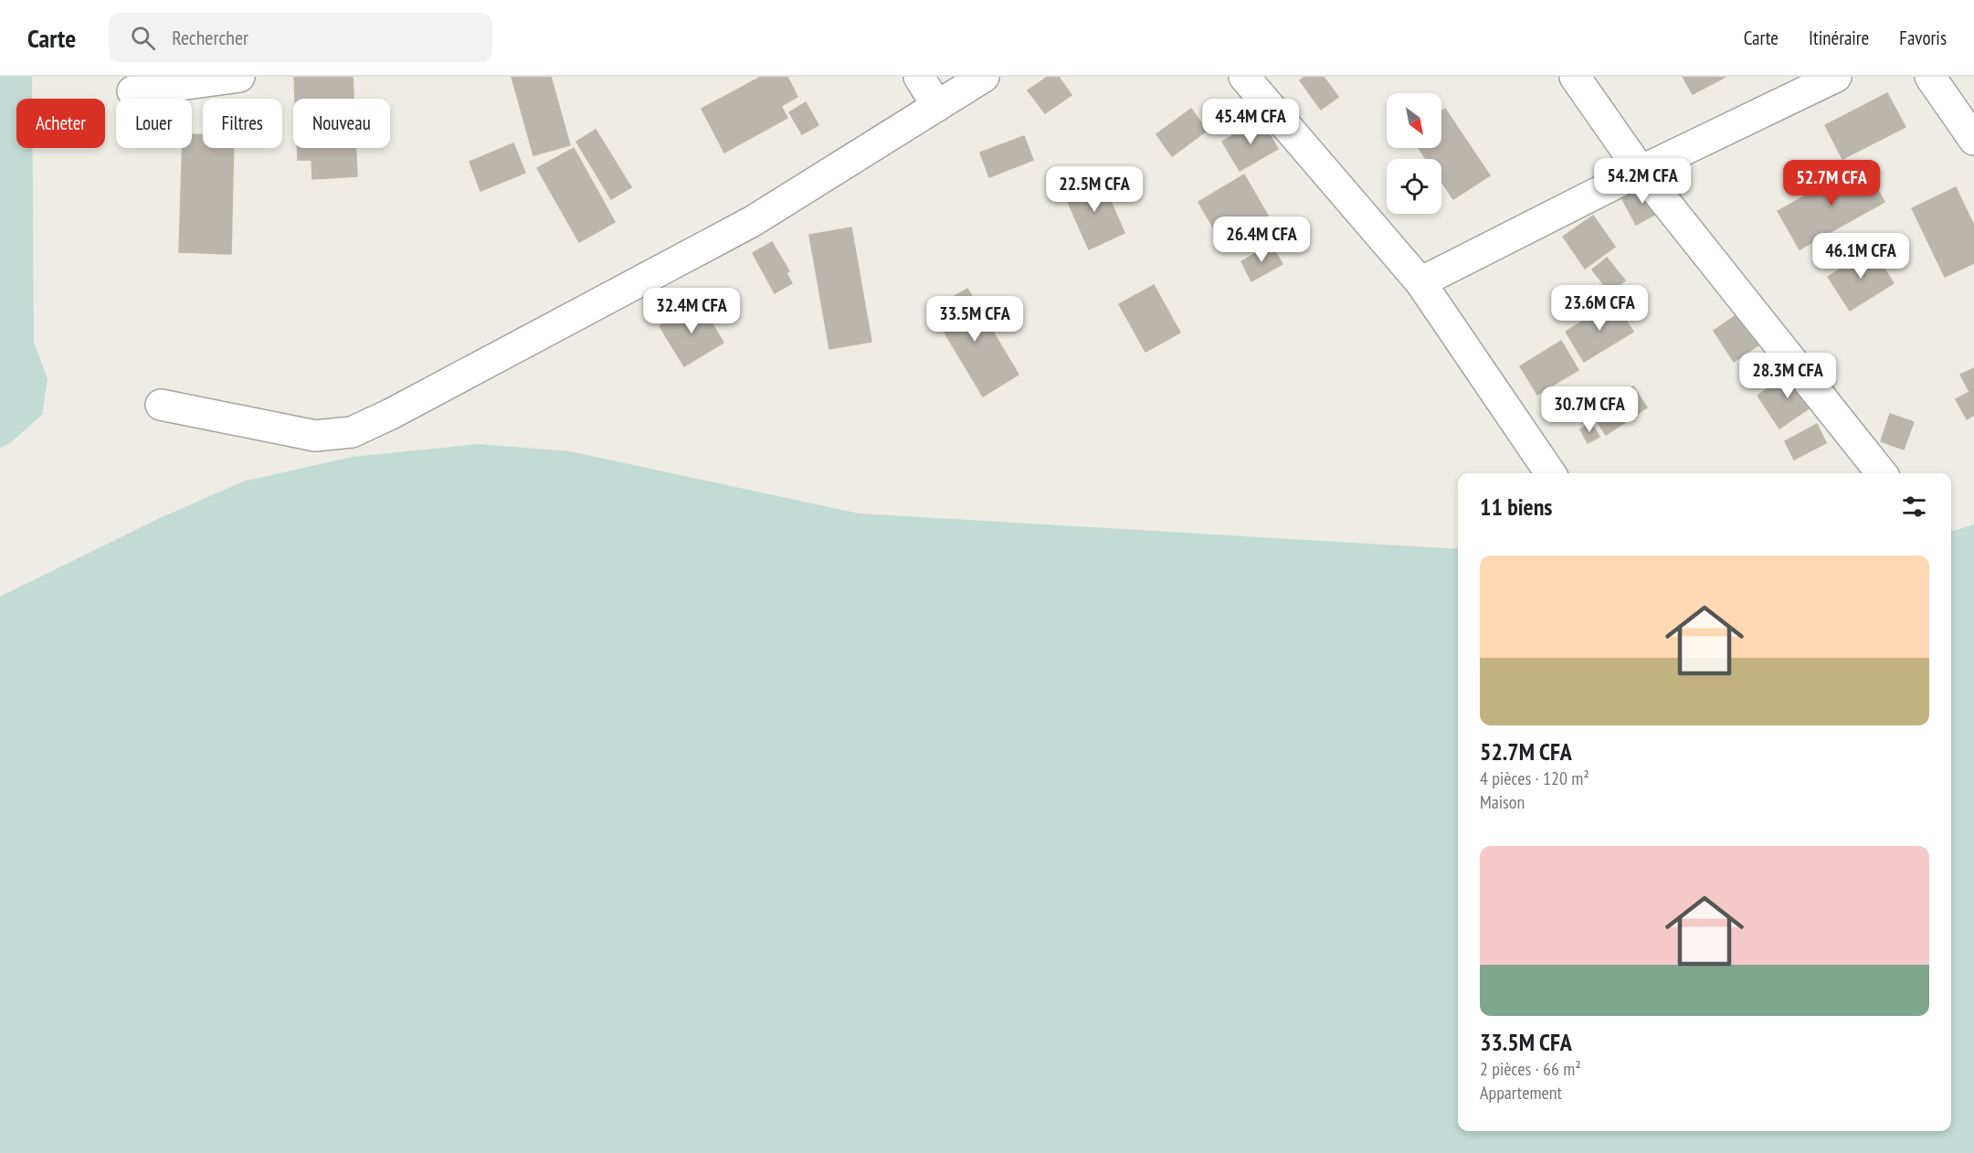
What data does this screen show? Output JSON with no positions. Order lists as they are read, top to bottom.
{
  "north": "bottom right",
  "page": {
    "header": "Carte",
    "search": "Rechercher",
    "nav": ["Carte", "Itinéraire", "Favoris"],
    "price": [
      "45.4M CFA",
      "54.2M CFA",
      "52.7M CFA",
      "22.5M CFA",
      "26.4M CFA",
      "46.1M CFA",
      "23.6M CFA",
      "32.4M CFA",
      "33.5M CFA",
      "28.3M CFA",
      "30.7M CFA"
    ],
    "chip": [
      "Acheter",
      "Louer",
      "Filtres",
      "Nouveau"
    ],
    "heading": "11 biens",
    "list": [
      {
        "name": "52.7M CFA",
        "note": "4 pièces · 120 m² · Maison"
      },
      {
        "name": "33.5M CFA",
        "note": "2 pièces · 66 m² · Appartement"
      }
    ]
  }
}
